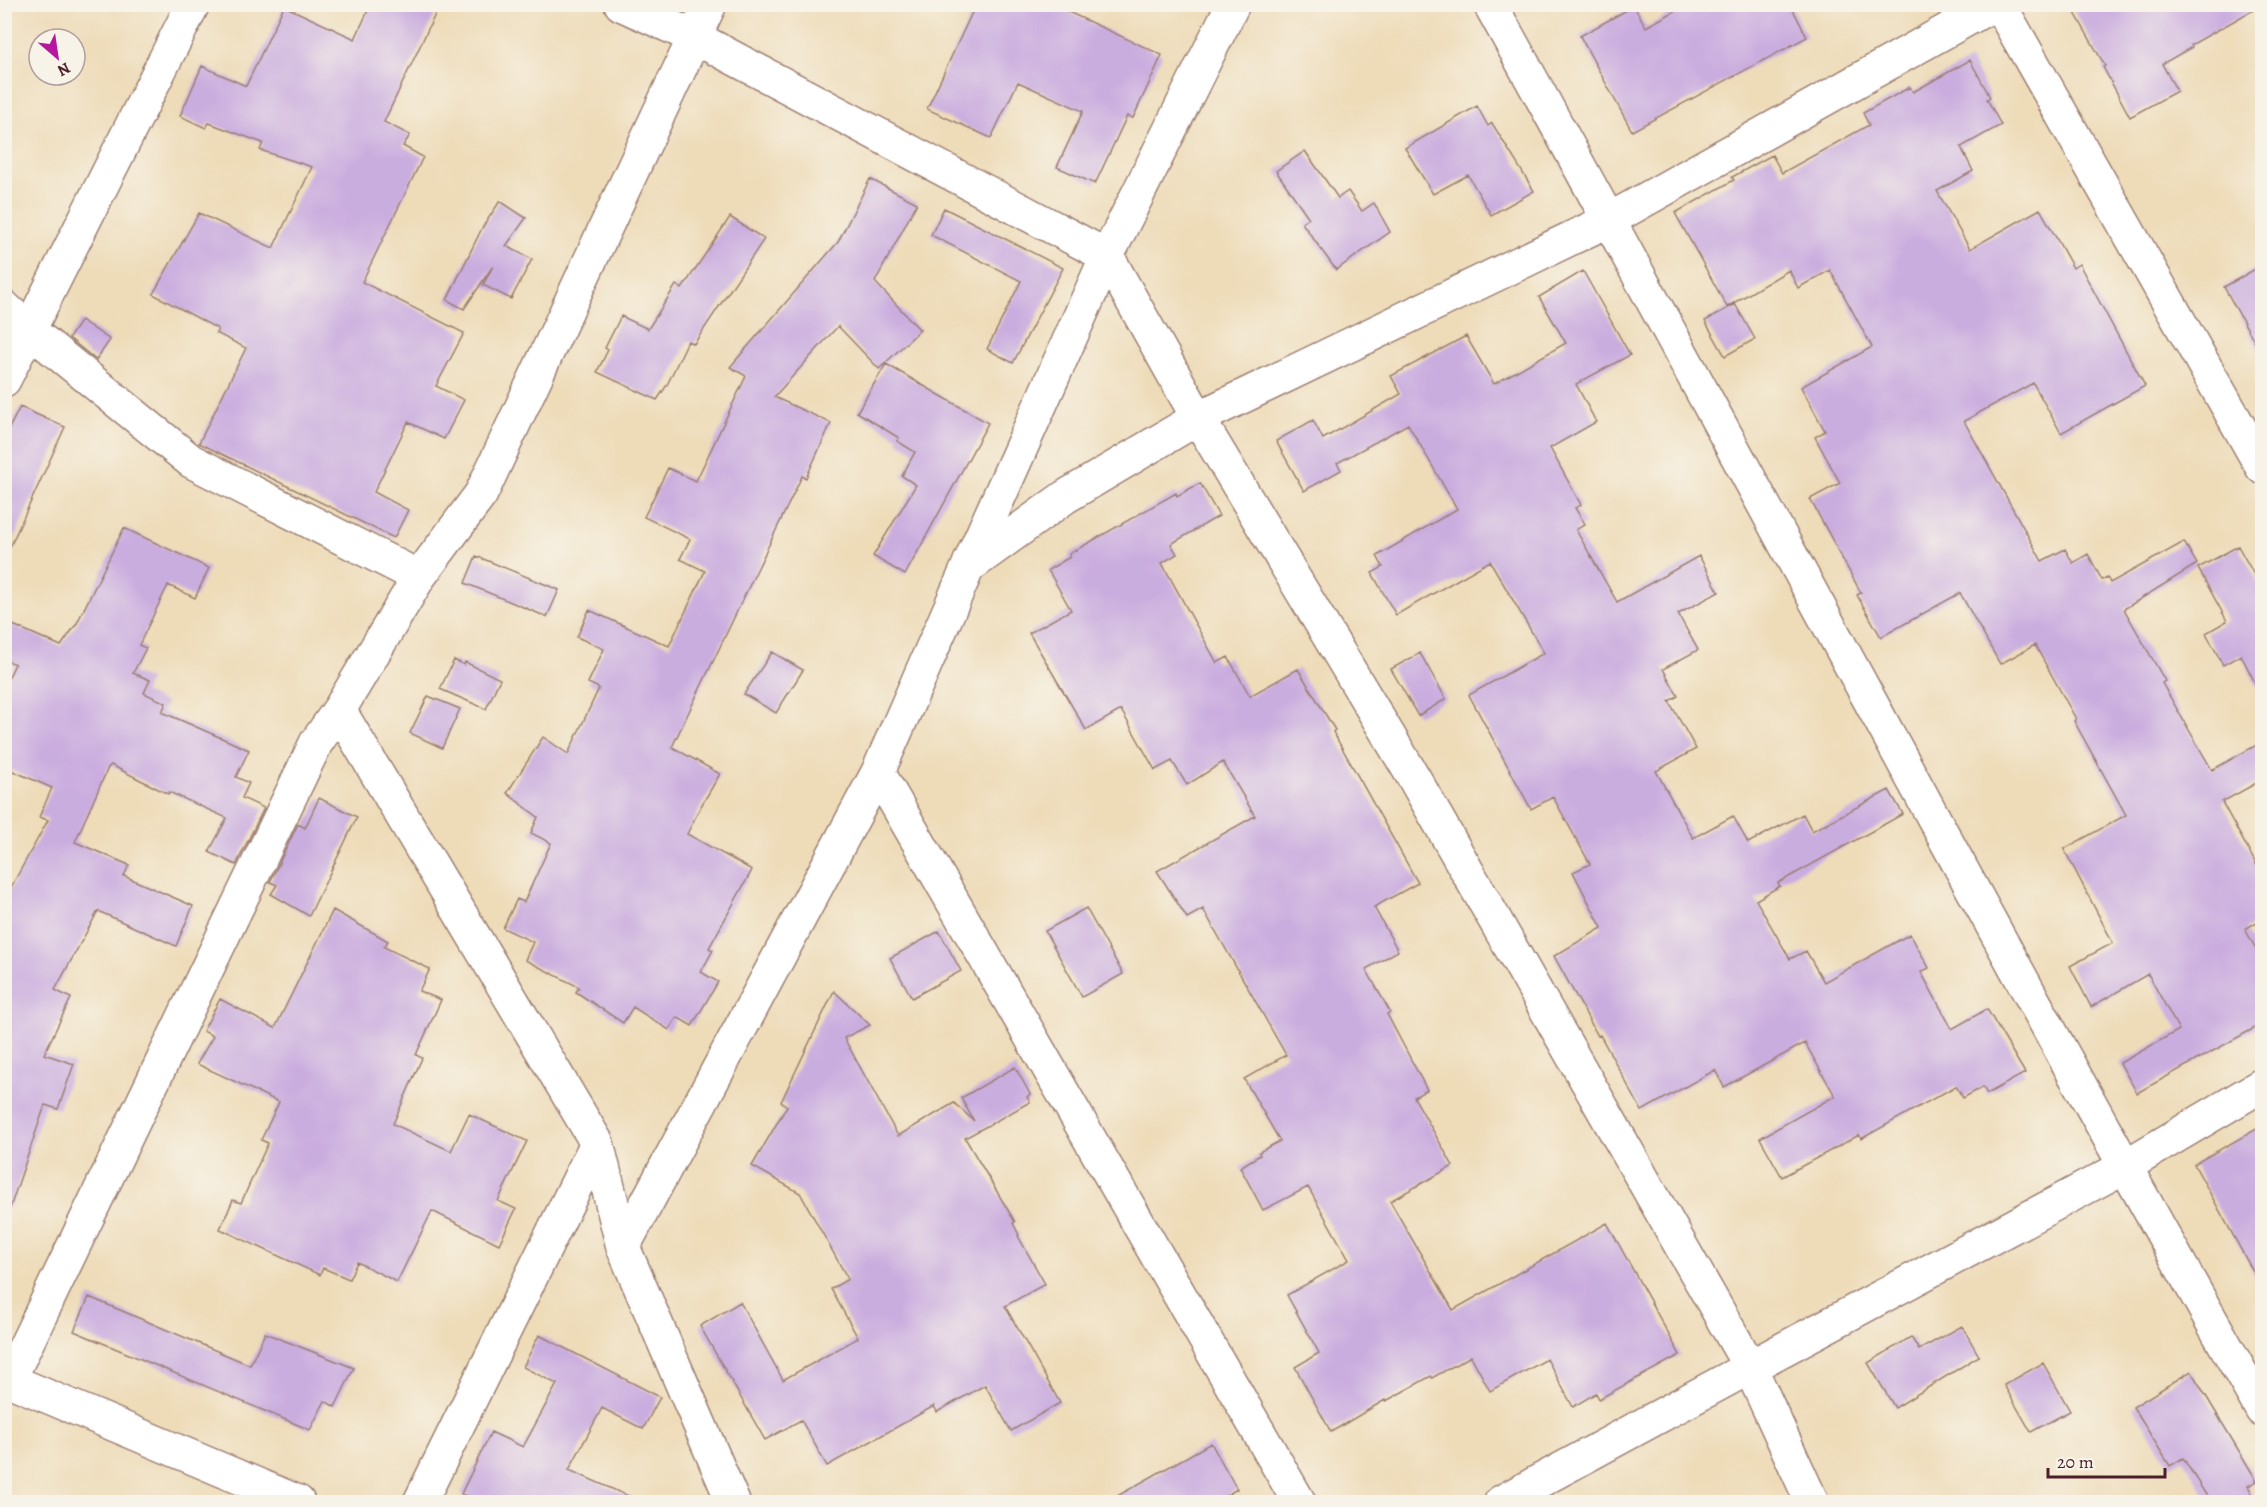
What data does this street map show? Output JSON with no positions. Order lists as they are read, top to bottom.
{
  "scale_bar": "20 m",
  "north": "bottom right"
}
